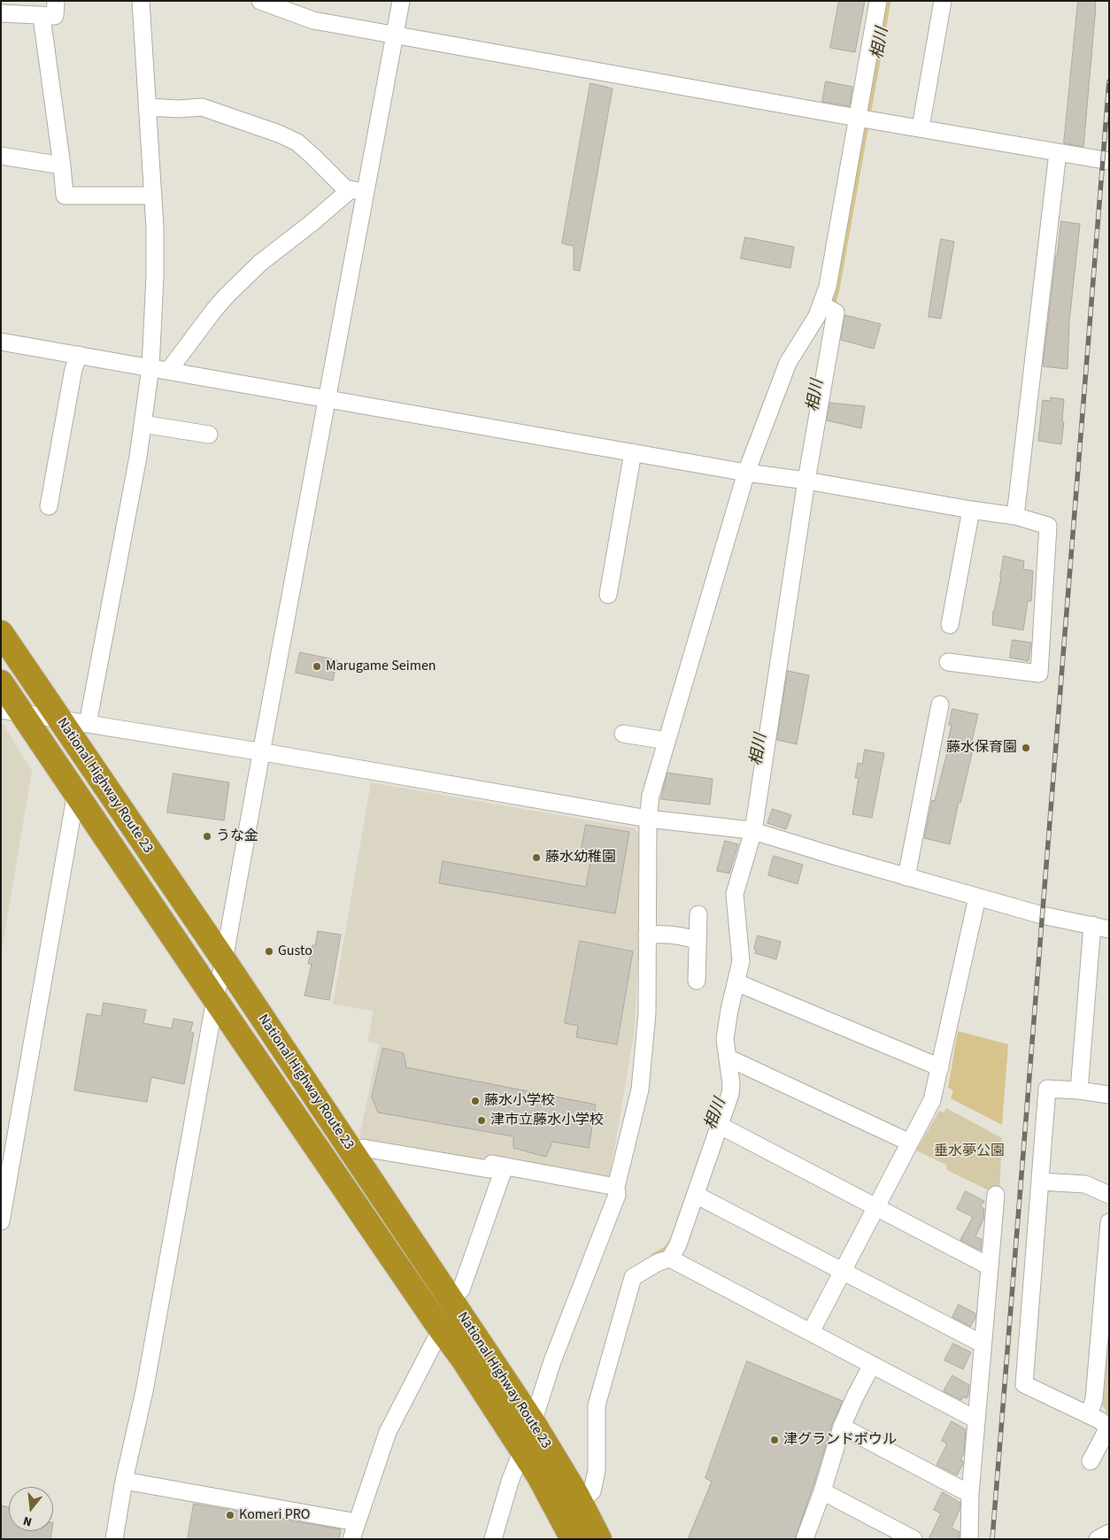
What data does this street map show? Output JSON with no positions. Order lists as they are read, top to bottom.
{
  "streets": {
    "highway": ["National Highway Route 23"]
  },
  "water": ["相川"],
  "parks": ["垂水夢公園"],
  "places": [
    "Marugame Seimen",
    "藤水保育園",
    "うな金",
    "藤水幼稚園",
    "Gusto",
    "藤水小学校",
    "津市立藤水小学校",
    "津グランドボウル",
    "Komeri PRO"
  ],
  "north": "bottom"
}
